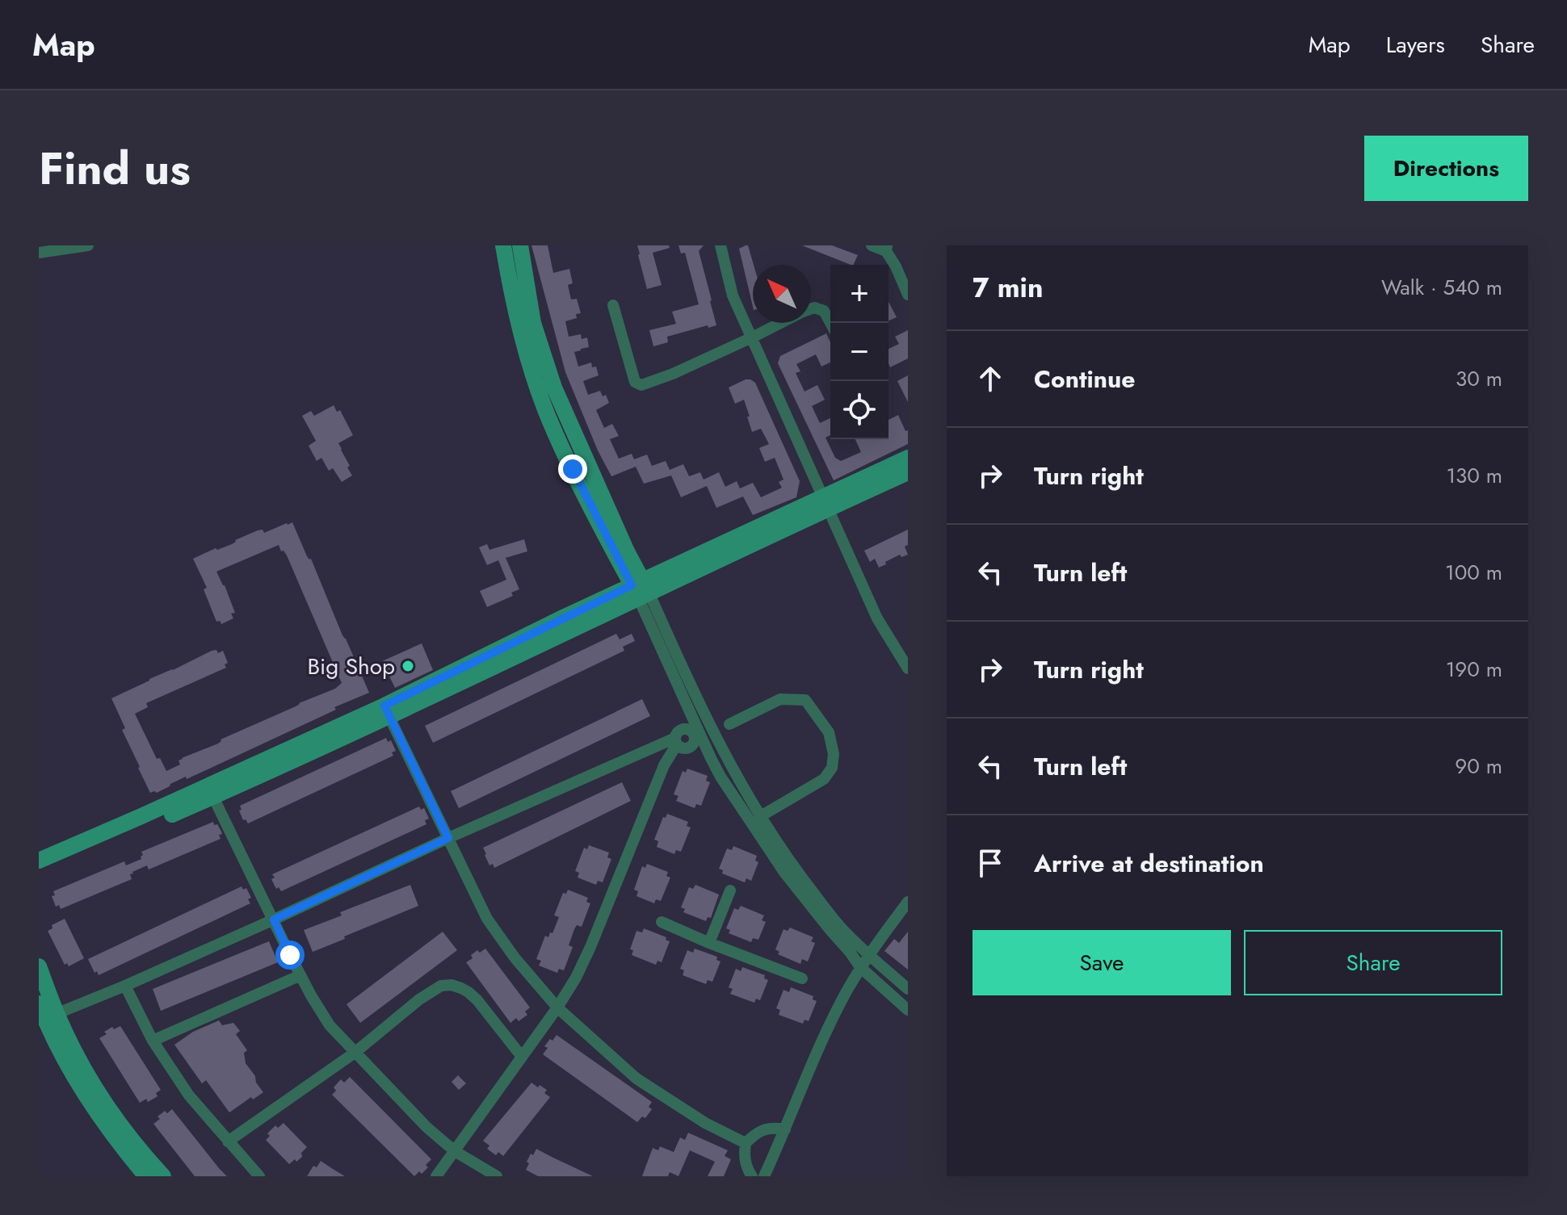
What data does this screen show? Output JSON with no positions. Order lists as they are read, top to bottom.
{
  "places": ["Big Shop"],
  "north": "top left",
  "page": {
    "header": "Map",
    "nav": ["Map", "Layers", "Share"],
    "title": "Find us",
    "buttons": [
      "Directions",
      ["Save", "Share"]
    ],
    "heading": ["7 min", "Walk · 540 m"],
    "map_buttons": ["+", "−"],
    "list": [
      ["Continue", "30 m"],
      ["Turn right", "130 m"],
      ["Turn left", "100 m"],
      ["Turn right", "190 m"],
      ["Turn left", "90 m"],
      "Arrive at destination"
    ]
  }
}
